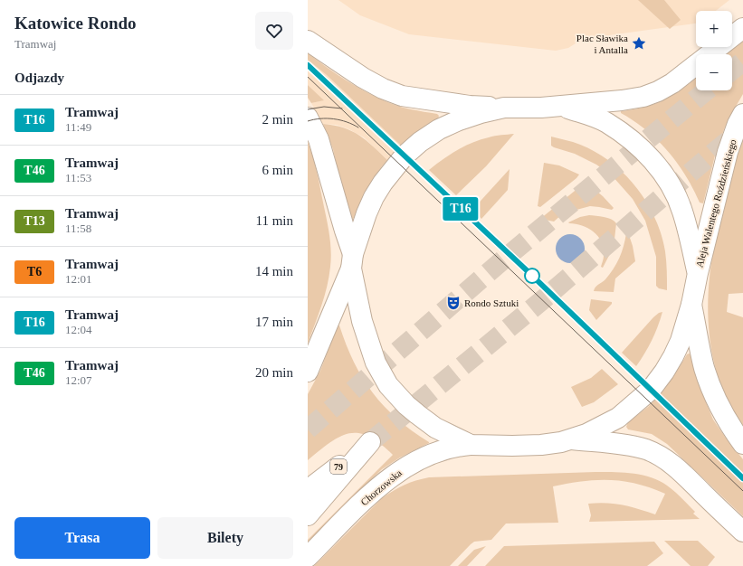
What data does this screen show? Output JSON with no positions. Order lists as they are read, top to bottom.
{
  "streets": {
    "main road": ["Aleja Walentego Roździeńskiego", "79", "Chorzowska"]
  },
  "crossings": [
    ["Aleja Walentego Roździeńskiego", "Chorzowska"]
  ],
  "places": {
    "place": ["Plac Sławika i Antalla"],
    "theatre": ["Rondo Sztuki"]
  },
  "lines": ["tram line T16"],
  "page": {
    "heading": [
      ["Katowice Rondo", "Tramwaj"],
      "Odjazdy"
    ],
    "on_map": "T16",
    "map_buttons": ["+", "−"],
    "list": [
      {
        "mark": "T16",
        "name": "Tramwaj",
        "note": "11:49",
        "value": "2 min"
      },
      {
        "mark": "T46",
        "name": "Tramwaj",
        "note": "11:53",
        "value": "6 min"
      },
      {
        "mark": "T13",
        "name": "Tramwaj",
        "note": "11:58",
        "value": "11 min"
      },
      {
        "mark": "T6",
        "name": "Tramwaj",
        "note": "12:01",
        "value": "14 min"
      },
      {
        "mark": "T16",
        "name": "Tramwaj",
        "note": "12:04",
        "value": "17 min"
      },
      {
        "mark": "T46",
        "name": "Tramwaj",
        "note": "12:07",
        "value": "20 min"
      }
    ],
    "buttons": ["Trasa", "Bilety"]
  }
}
